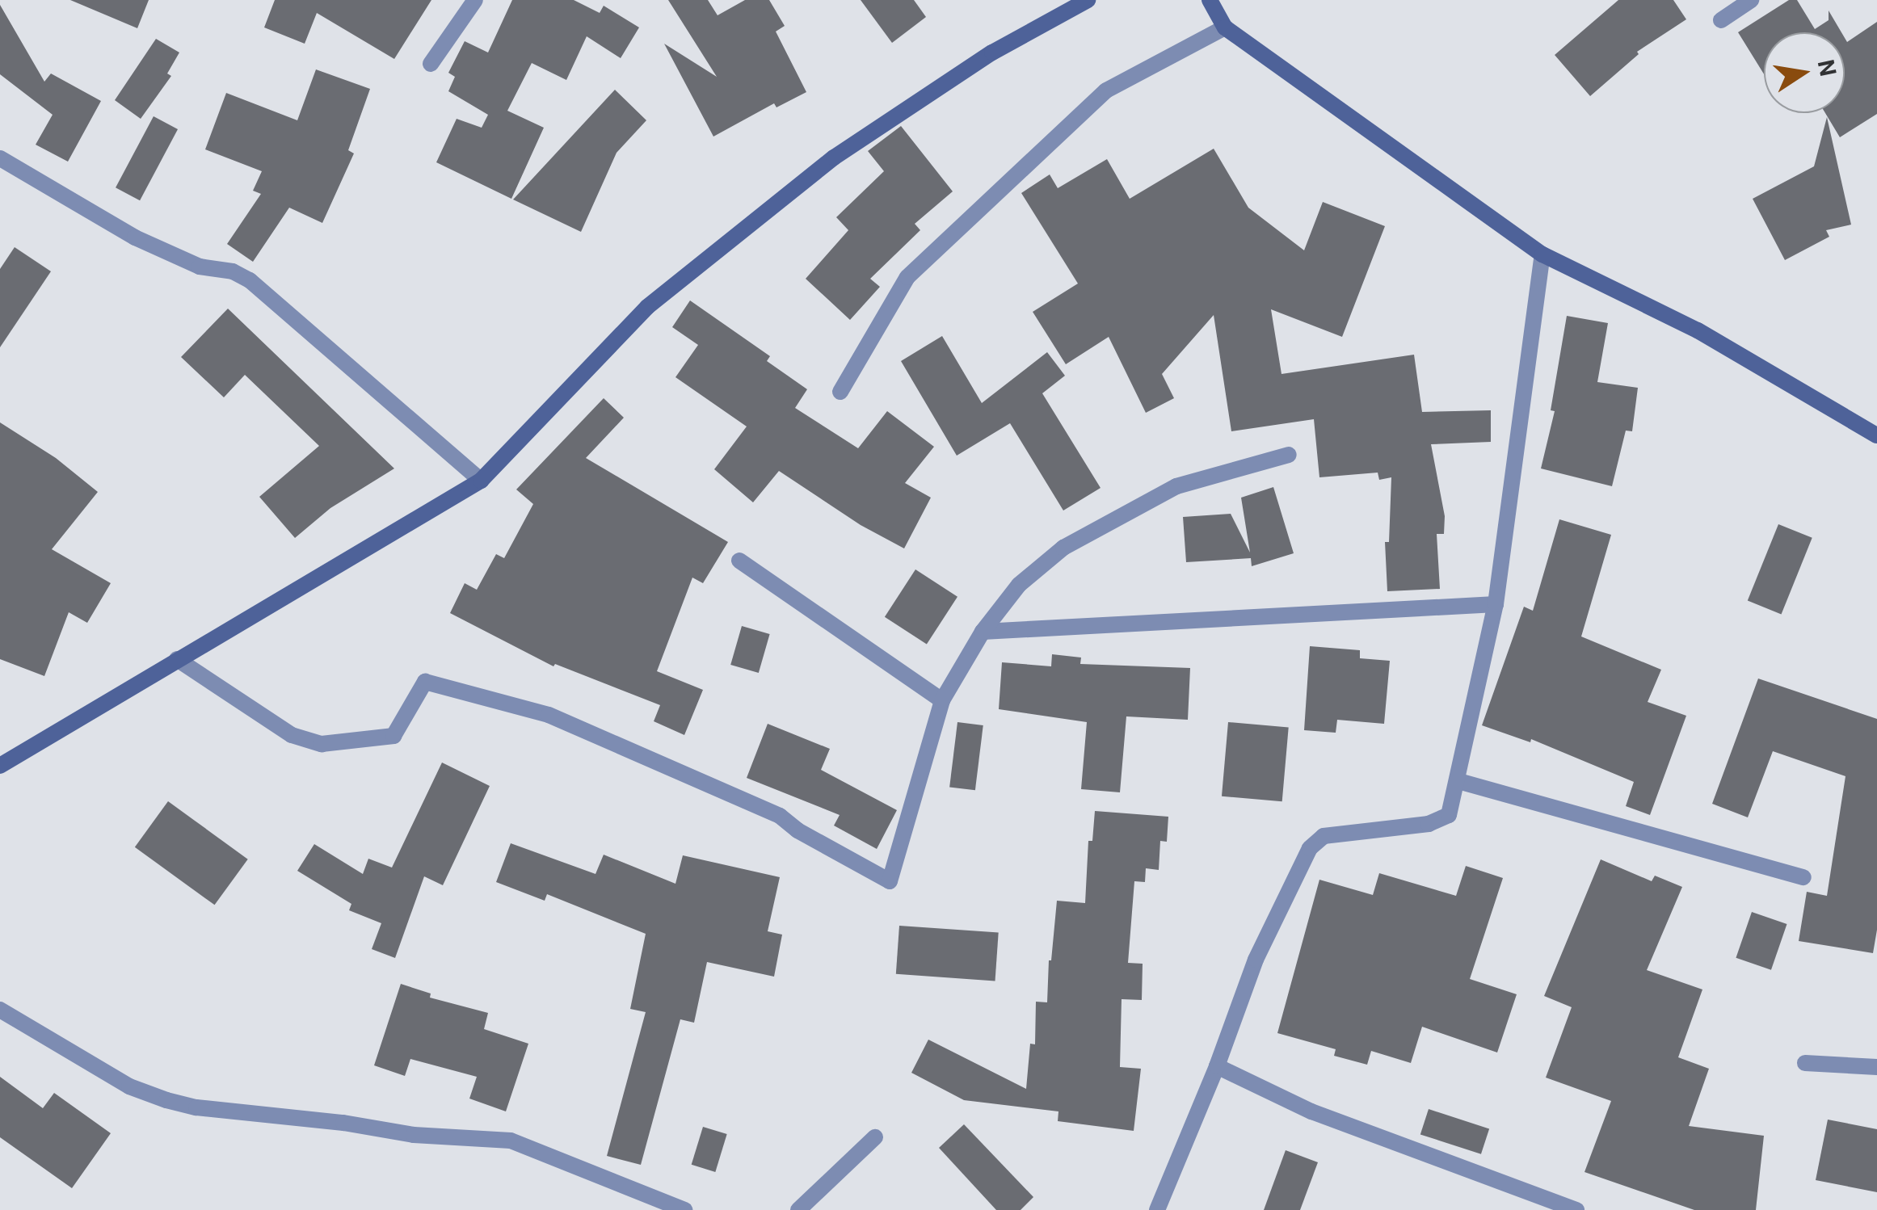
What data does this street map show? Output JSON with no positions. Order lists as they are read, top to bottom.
{
  "north": "right"
}
